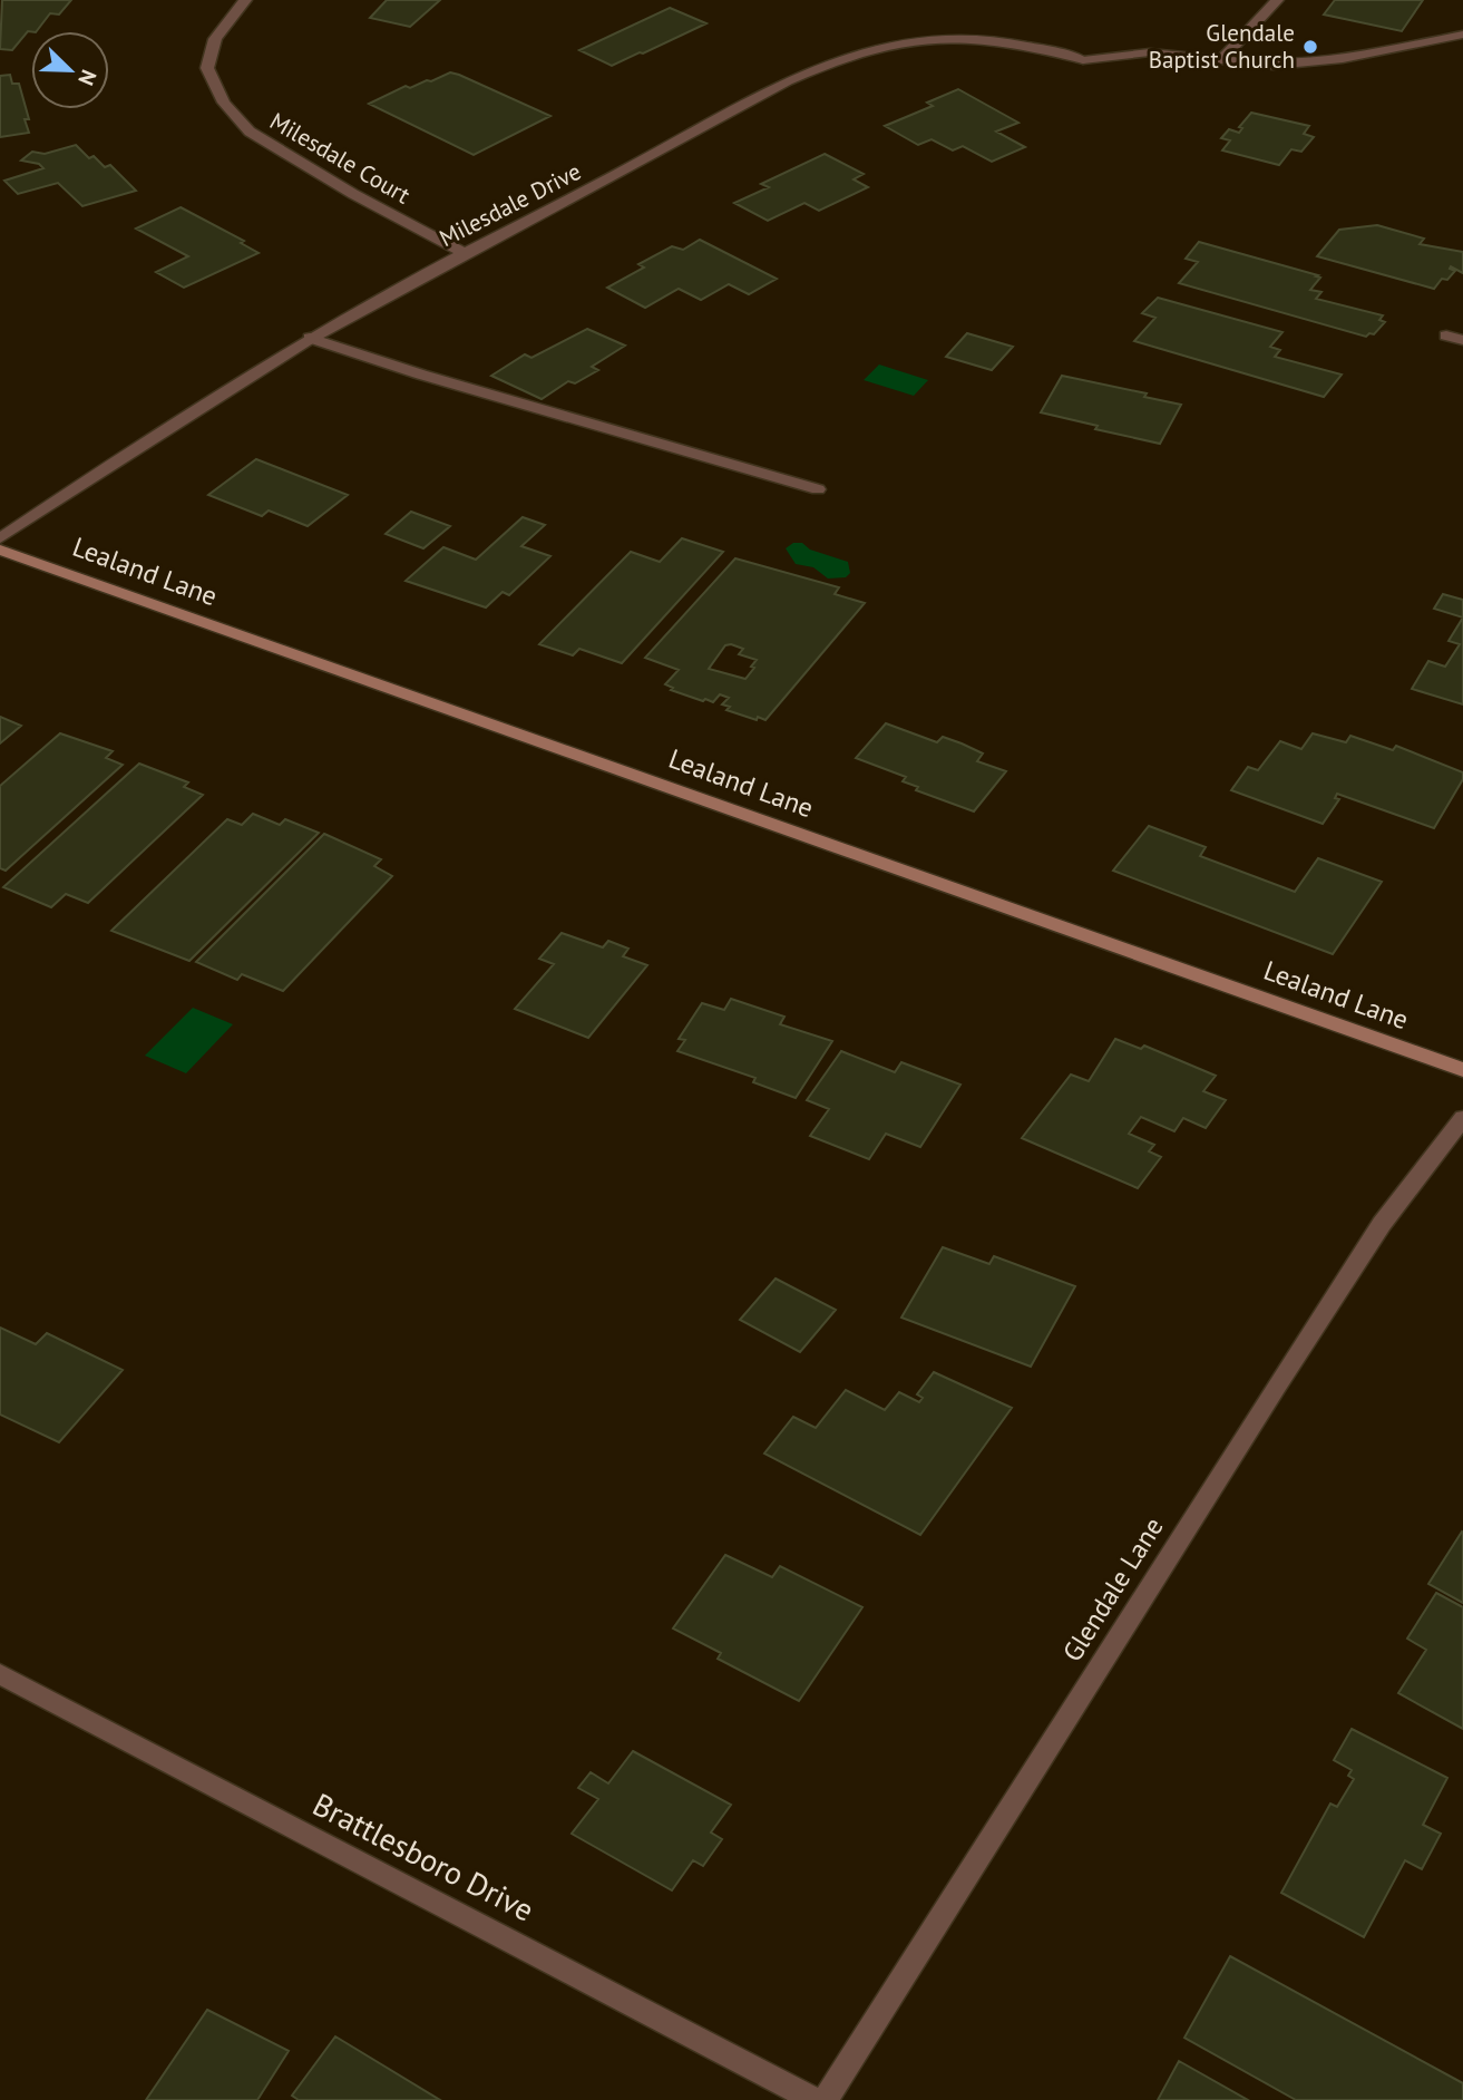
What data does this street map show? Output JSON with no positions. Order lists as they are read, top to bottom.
{
  "streets": {
    "street": [
      "Milesdale Court",
      "Milesdale Drive",
      "Lealand Lane",
      "Glendale Lane",
      "Brattlesboro Drive"
    ]
  },
  "crossings": [
    ["Milesdale Court", "Milesdale Drive"]
  ],
  "places": ["Glendale Baptist Church"],
  "north": "bottom right"
}
